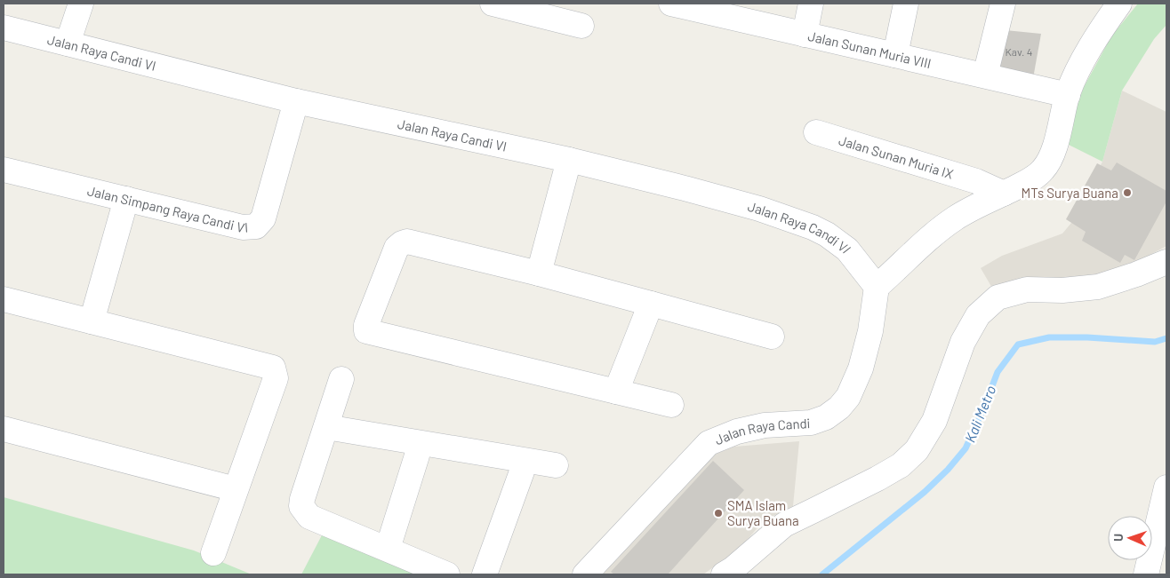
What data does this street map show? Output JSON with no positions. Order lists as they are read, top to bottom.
{
  "streets": {
    "street": [
      "Jalan Sunan Muria VIII",
      "Jalan Raya Candi VI",
      "Jalan Sunan Muria IX",
      "Jalan Simpang Raya Candi VI",
      "Jalan Raya Candi"
    ]
  },
  "crossings": [
    ["Jalan Raya Candi VI", "Jalan Simpang Raya Candi VI"],
    ["Jalan Raya Candi VI", "Jalan Raya Candi"]
  ],
  "water": ["Kali Metro"],
  "places": ["MTs Surya Buana", "SMA Islam Surya Buana"],
  "house_numbers": ["Kav. 4"],
  "north": "left"
}
